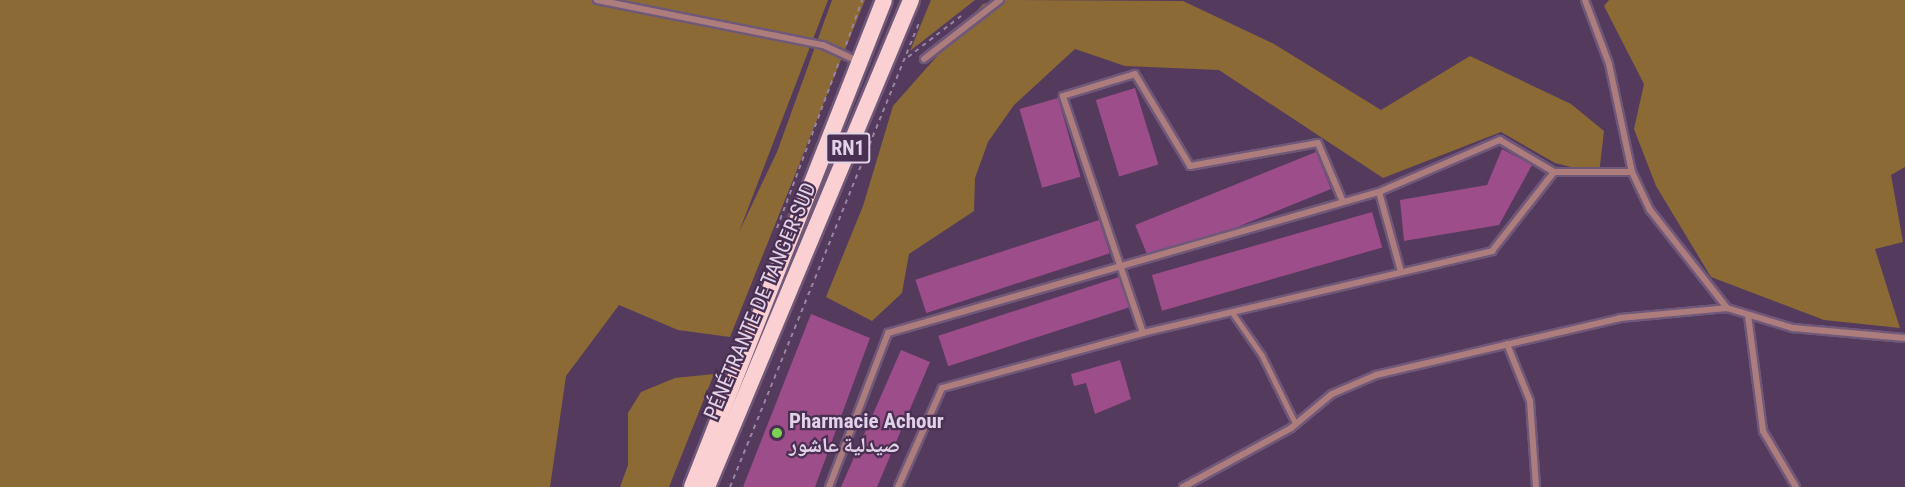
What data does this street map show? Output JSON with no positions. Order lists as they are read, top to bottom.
{
  "streets": {
    "highway": ["RN1", "PÉNÉTRANTE DE TANGER-SUD"]
  },
  "places": ["Pharmacie Achour صيدلية عاشور"]
}
